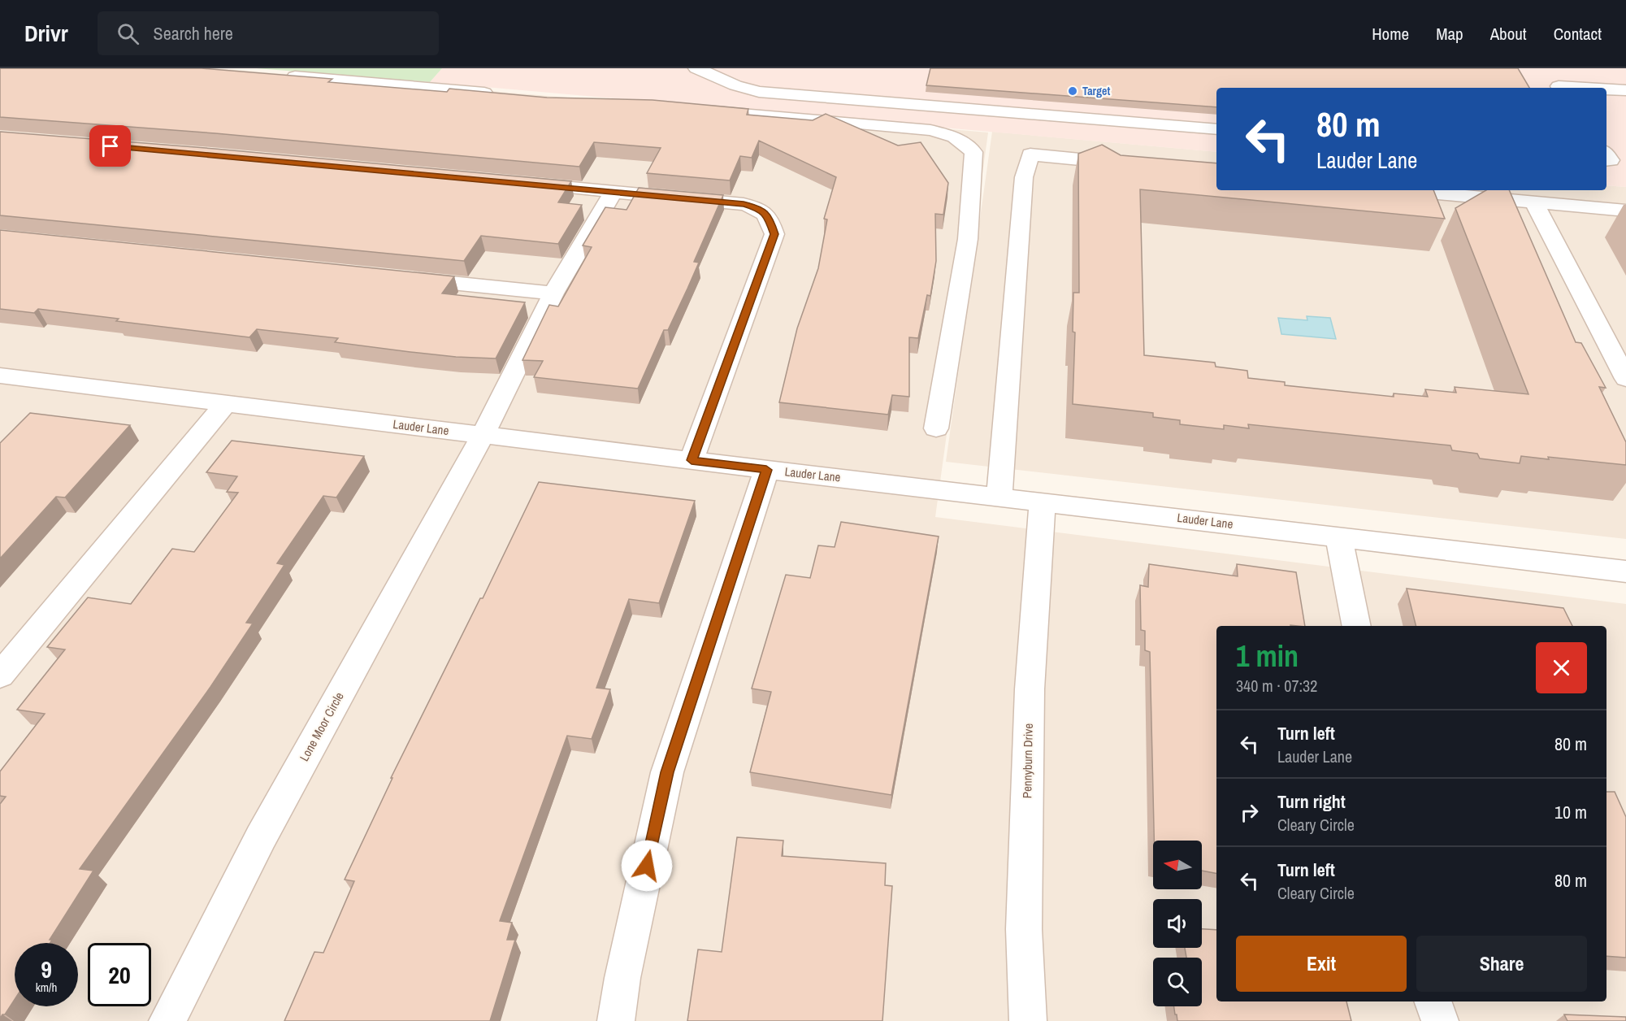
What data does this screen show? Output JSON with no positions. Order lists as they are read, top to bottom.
{
  "streets": {
    "street": ["Lauder Lane", "Lone Moor Circle", "Pennyburn Drive"]
  },
  "crossings": [
    ["Lauder Lane", "Lone Moor Circle"],
    ["Lauder Lane", "Pennyburn Drive"]
  ],
  "places": ["Target"],
  "north": "left",
  "page": {
    "header": "Drivr",
    "search": "Search here",
    "nav": [
      "Home",
      "Map",
      "About",
      "Contact"
    ],
    "turn": ["80 m", "Lauder Lane"],
    "heading": ["1 min", "340 m · 07:32"],
    "list": [
      {
        "name": "Turn left",
        "note": "Lauder Lane",
        "value": "80 m"
      },
      {
        "name": "Turn right",
        "note": "Cleary Circle",
        "value": "10 m"
      },
      {
        "name": "Turn left",
        "note": "Cleary Circle",
        "value": "80 m"
      }
    ],
    "buttons": ["Exit", "Share"],
    "speed": "9 km/h",
    "limit": "20"
  }
}
